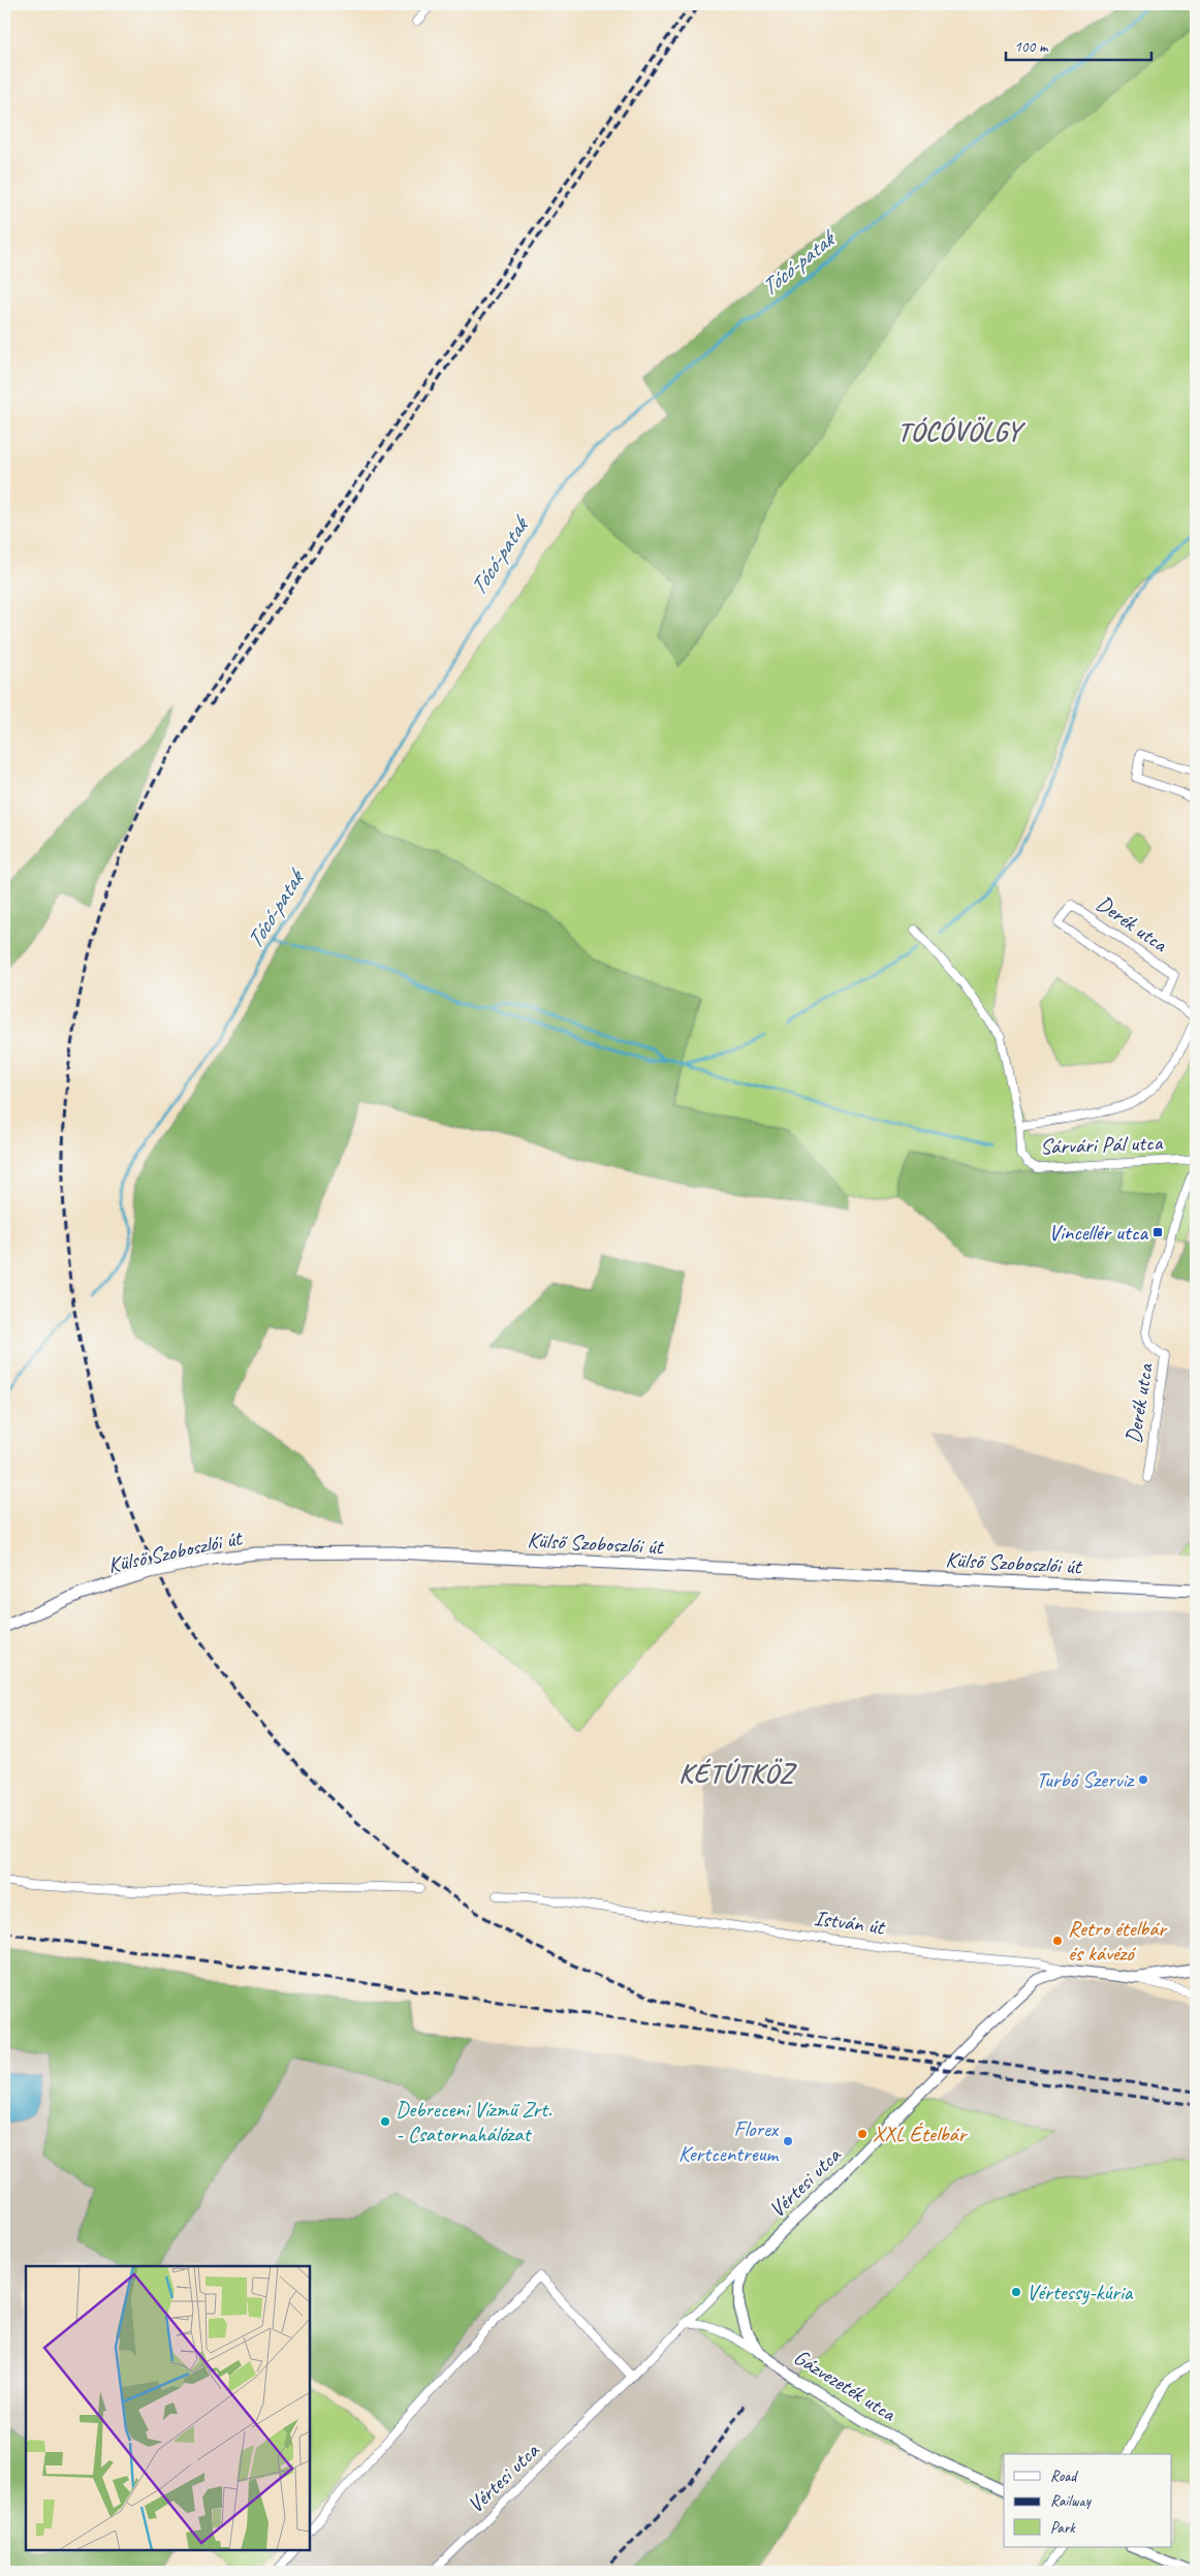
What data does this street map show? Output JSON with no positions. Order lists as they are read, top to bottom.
{
  "streets": {
    "main road": ["Külső Szoboszlói út"],
    "street": [
      "Derék utca",
      "Sárvári Pál utca",
      "István út",
      "Vértesi utca",
      "Gázvezeték utca"
    ]
  },
  "crossings": [
    ["Derék utca", "Sárvári Pál utca"],
    ["István út", "Vértesi utca"],
    ["Vértesi utca", "Gázvezeték utca"]
  ],
  "districts": ["TÓCÓVÖLGY", "KÉTÚTKÖZ"],
  "water": ["Tócó-patak"],
  "places": {
    "transit": ["Vincellér utca"],
    "other": [
      "Turbó Szerviz",
      "Retro ételbár és kávézó",
      "Debreceni Vízmű Zrt. - Csatornahálózat",
      "XXL Ételbár",
      "Florex Kertcentreum",
      "Vértessy-kúria"
    ]
  },
  "legend": ["Road", "Railway", "Park"],
  "scale_bar": "100 m"
}
